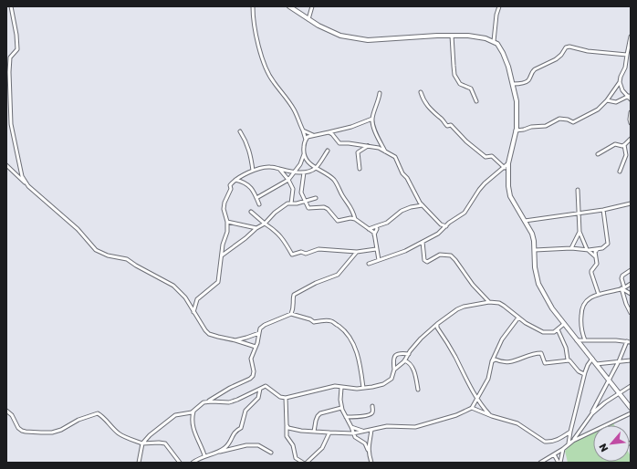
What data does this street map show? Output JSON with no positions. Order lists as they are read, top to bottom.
{
  "north": "bottom left"
}
